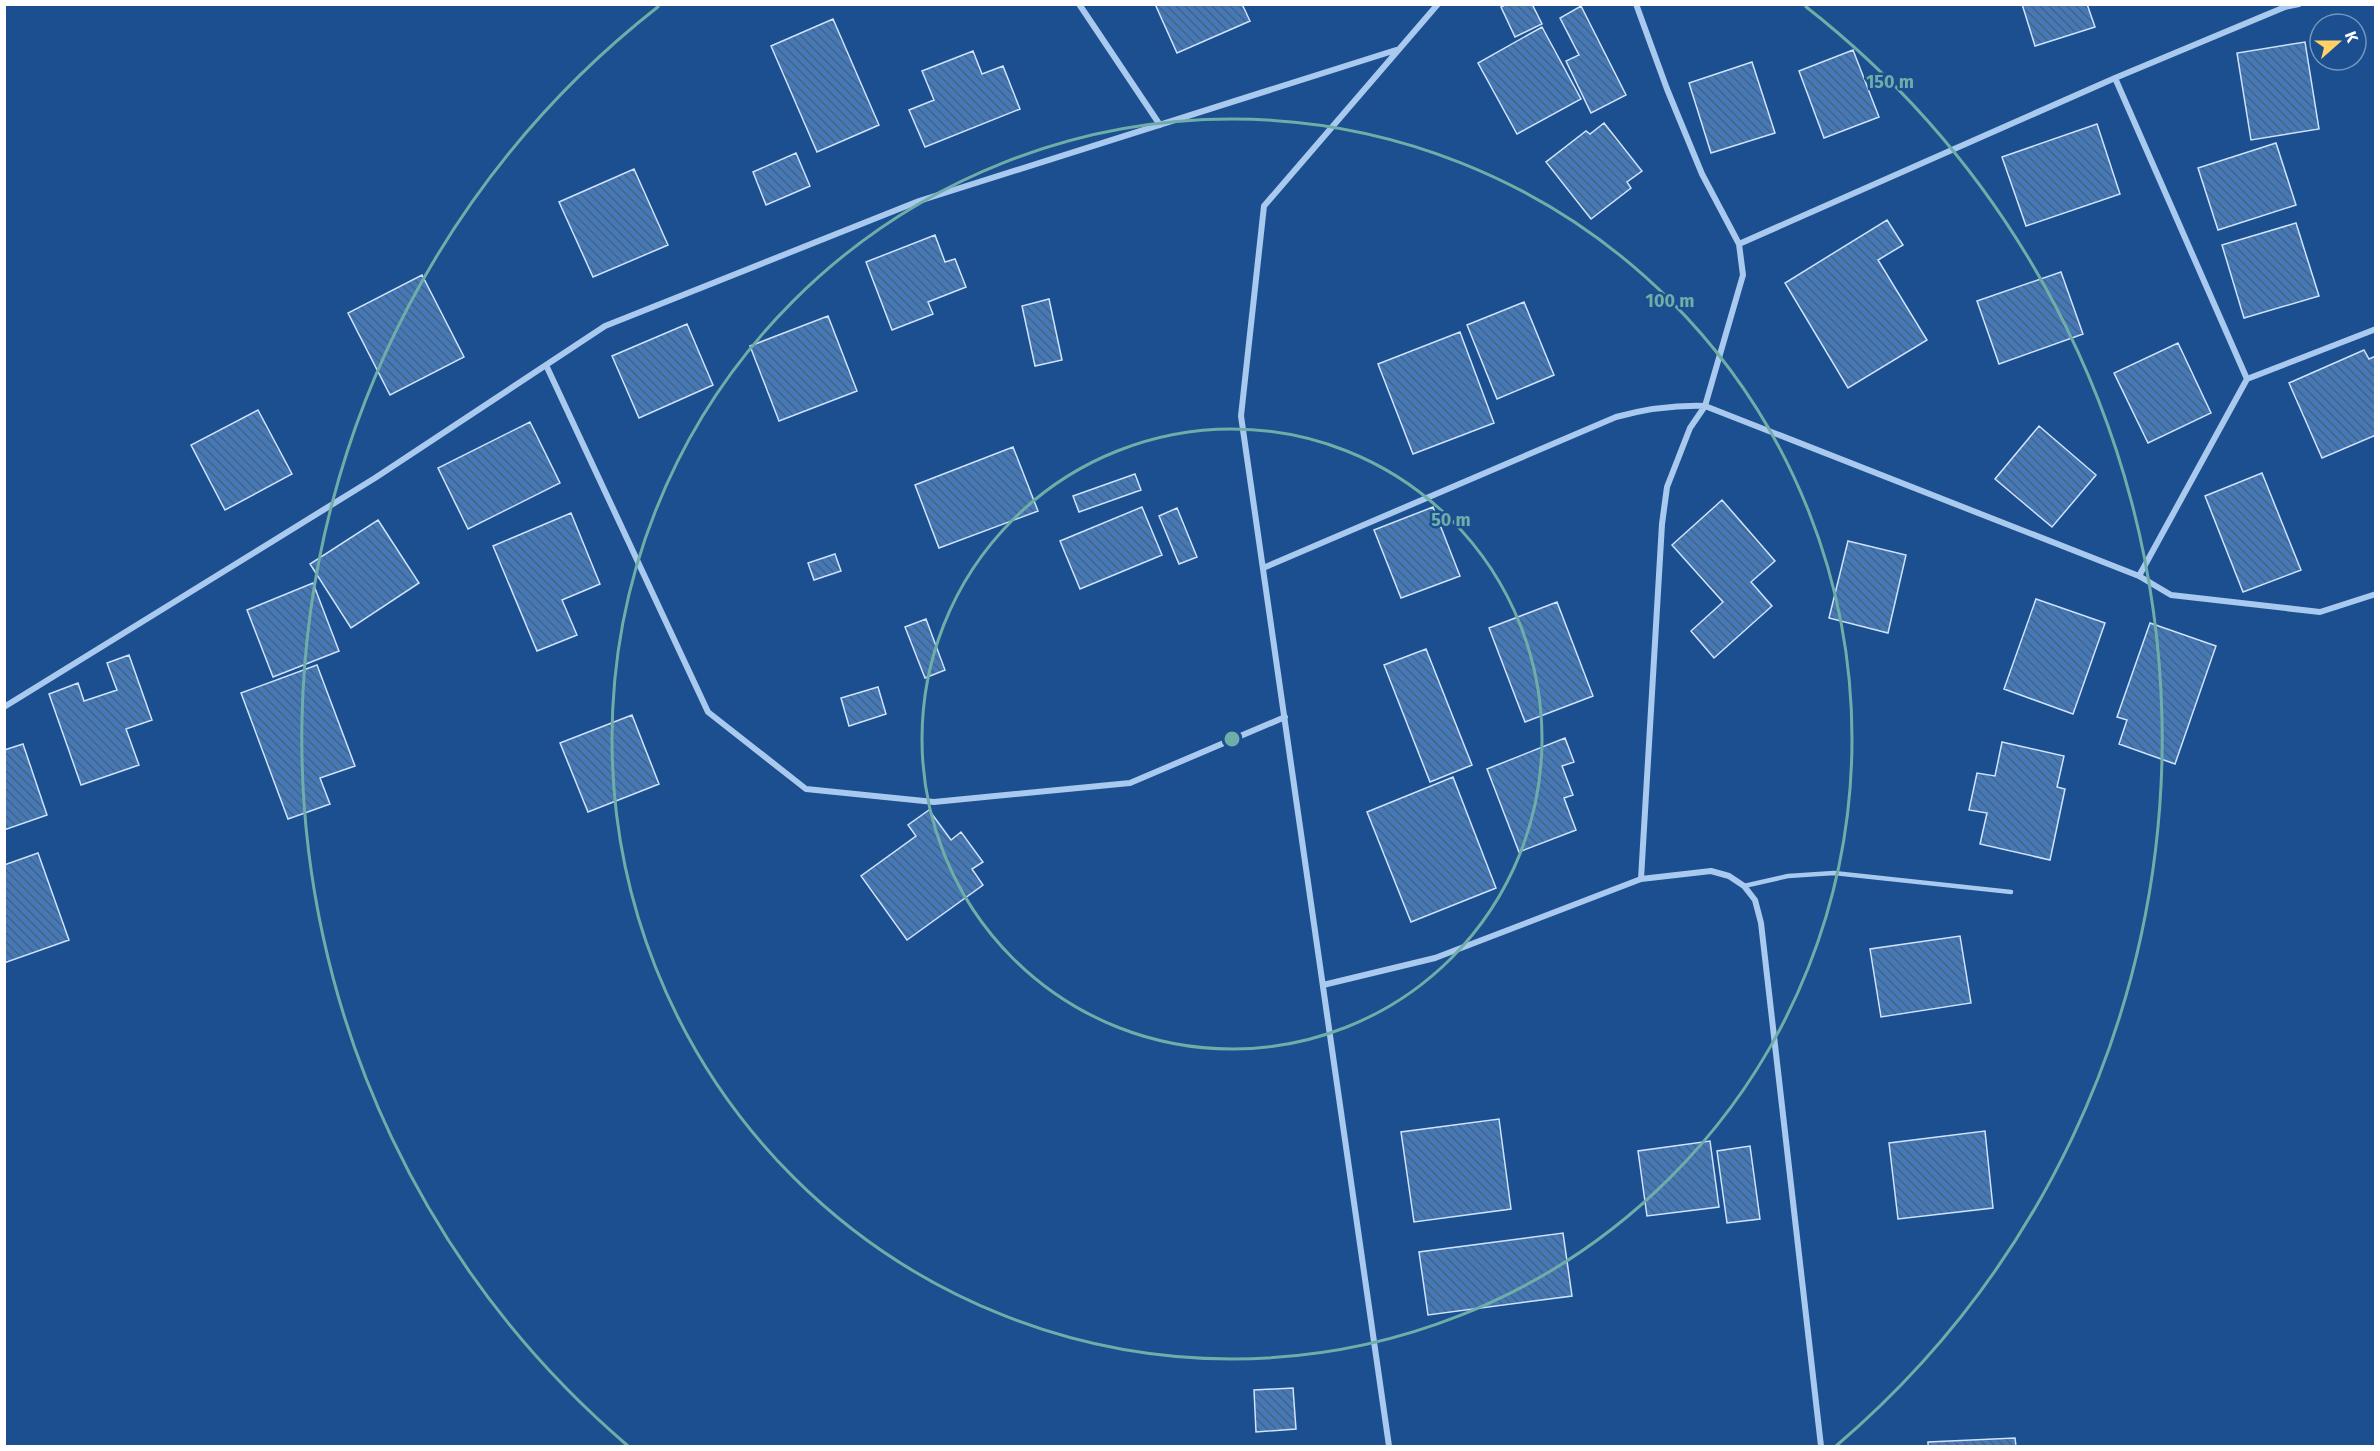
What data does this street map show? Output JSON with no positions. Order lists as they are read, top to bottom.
{
  "north": "right",
  "rings": ["150 m", "100 m", "50 m"]
}
